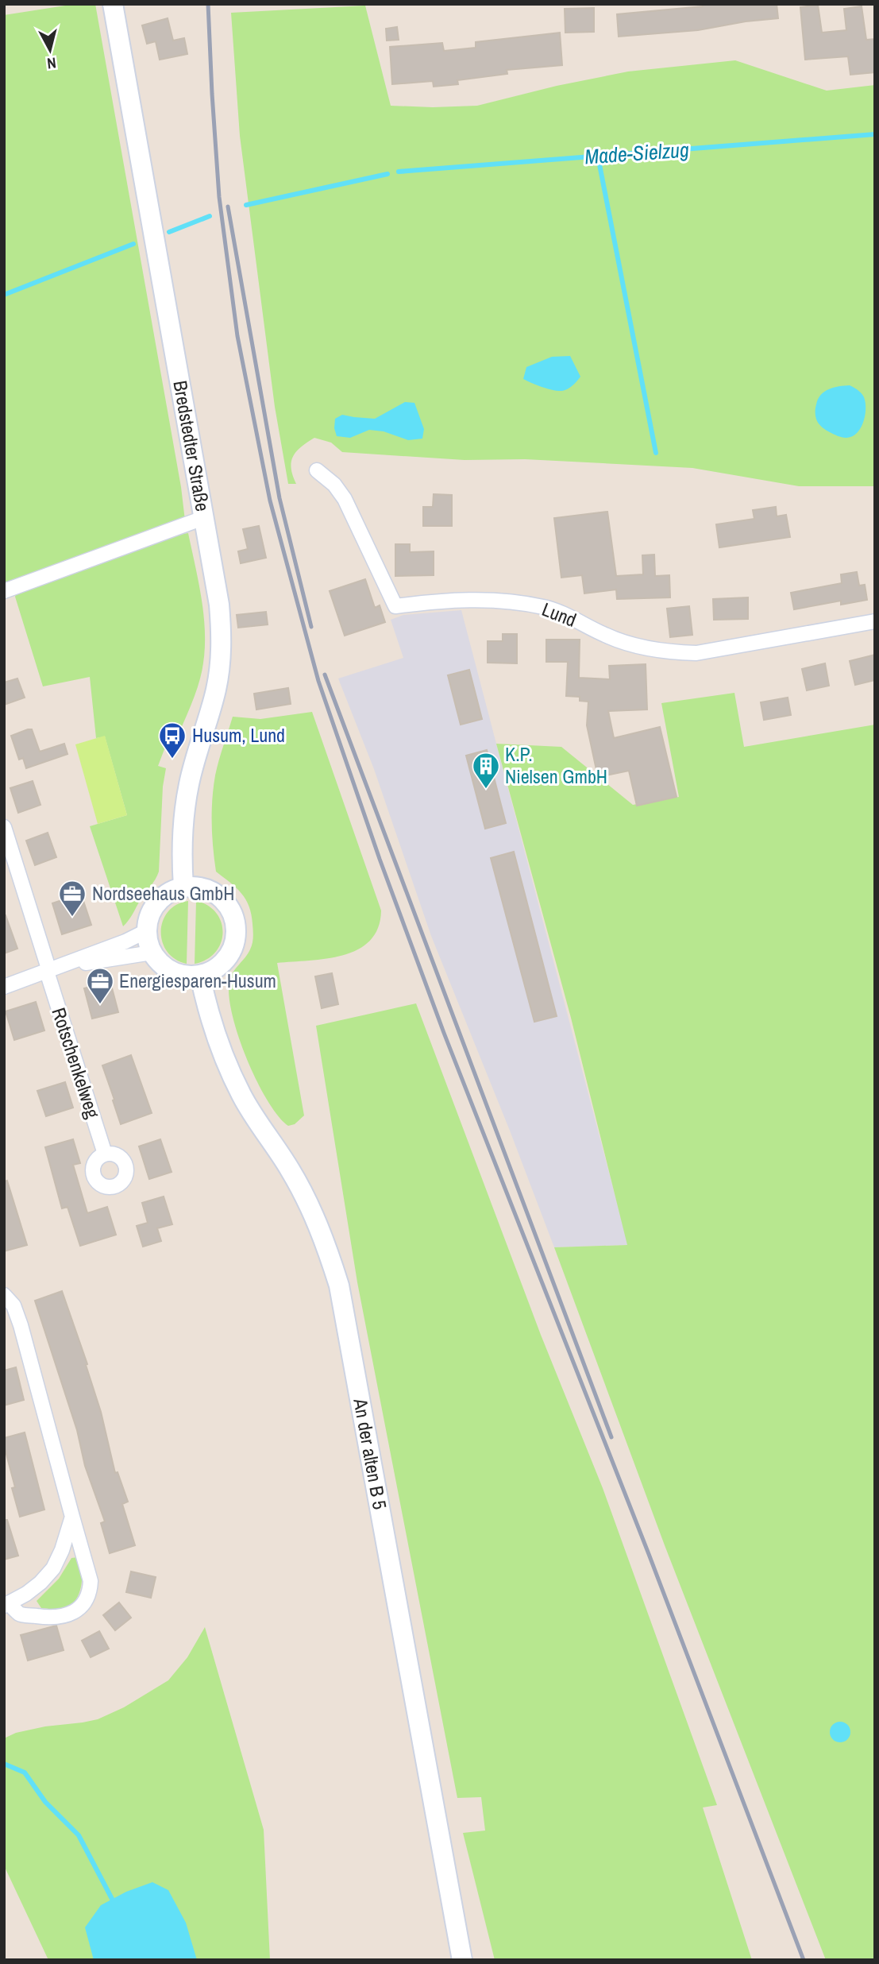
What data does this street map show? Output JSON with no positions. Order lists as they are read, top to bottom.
{
  "streets": {
    "main road": ["Bredstedter Straße", "An der alten B 5"],
    "street": ["Lund", "Rotschenkelweg"]
  },
  "crossings": [
    ["Bredstedter Straße", "An der alten B 5"]
  ],
  "water": ["Made-Sielzug"],
  "places": {
    "bus stop": ["Husum, Lund"],
    "building": ["K.P. Nielsen GmbH"],
    "office": ["Nordseehaus GmbH", "Energiesparen-Husum"]
  },
  "north": "bottom"
}
